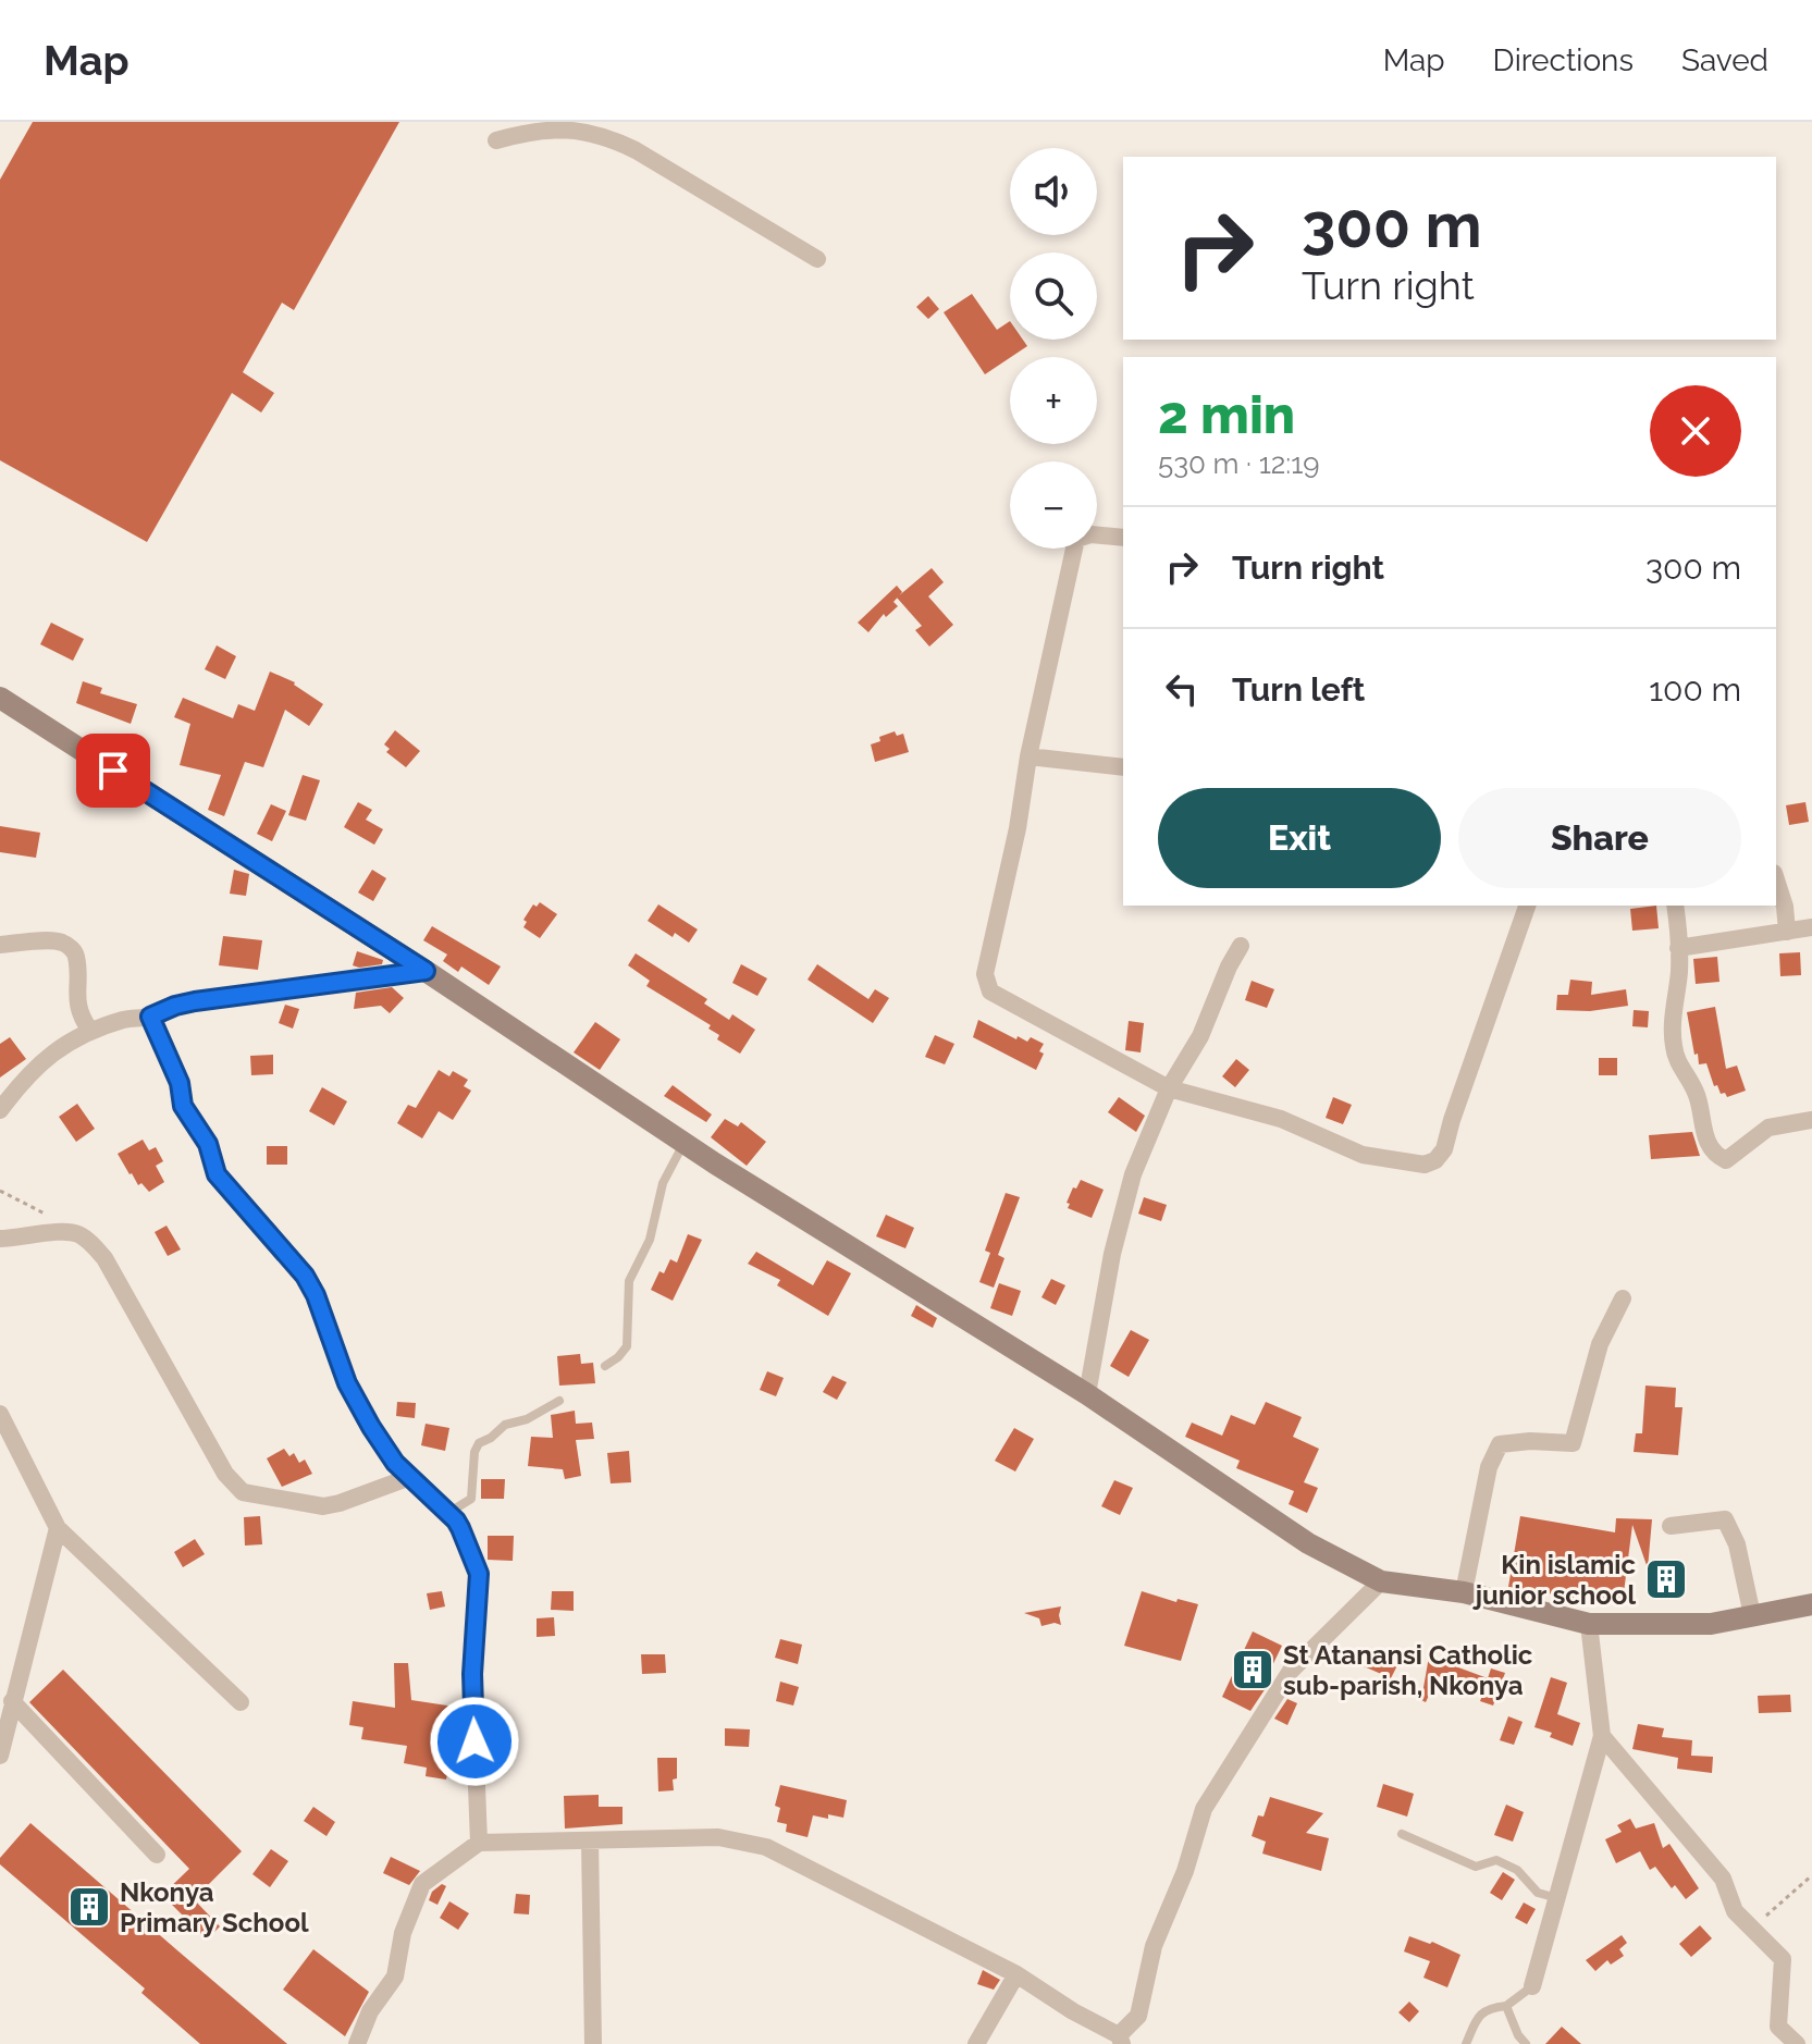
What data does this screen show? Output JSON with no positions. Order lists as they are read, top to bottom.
{
  "places": {
    "building": ["Kin islamic junior school", "St Atanansi Catholic sub-parish, Nkonya", "Nkonya Primary School"]
  },
  "page": {
    "header": "Map",
    "nav": ["Map", "Directions", "Saved"],
    "map_buttons": ["+", "−"],
    "turn": ["300 m", "Turn right"],
    "heading": ["2 min", "530 m · 12:19"],
    "list": [
      {
        "name": "Turn right",
        "value": "300 m"
      },
      {
        "name": "Turn left",
        "value": "100 m"
      }
    ],
    "buttons": ["Exit", "Share"]
  }
}
